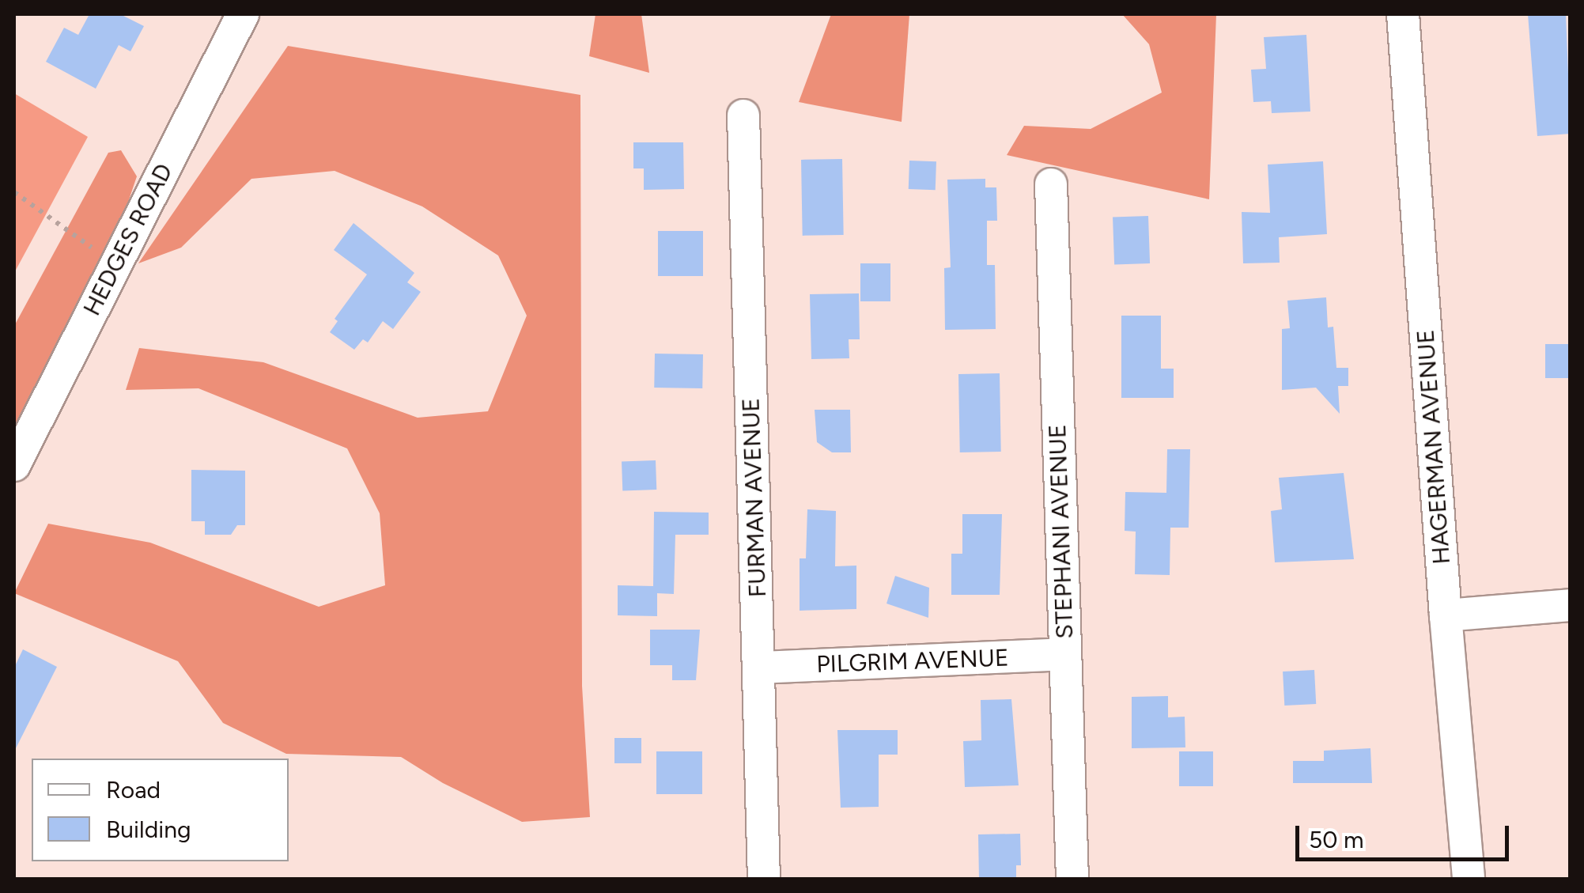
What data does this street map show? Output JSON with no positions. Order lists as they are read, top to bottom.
{
  "streets": {
    "street": [
      "HEDGES ROAD",
      "HAGERMAN AVENUE",
      "FURMAN AVENUE",
      "STEPHANI AVENUE",
      "PILGRIM AVENUE"
    ]
  },
  "crossings": [
    ["FURMAN AVENUE", "PILGRIM AVENUE"],
    ["STEPHANI AVENUE", "PILGRIM AVENUE"]
  ],
  "legend": ["Road", "Building"],
  "scale_bar": "50 m"
}
